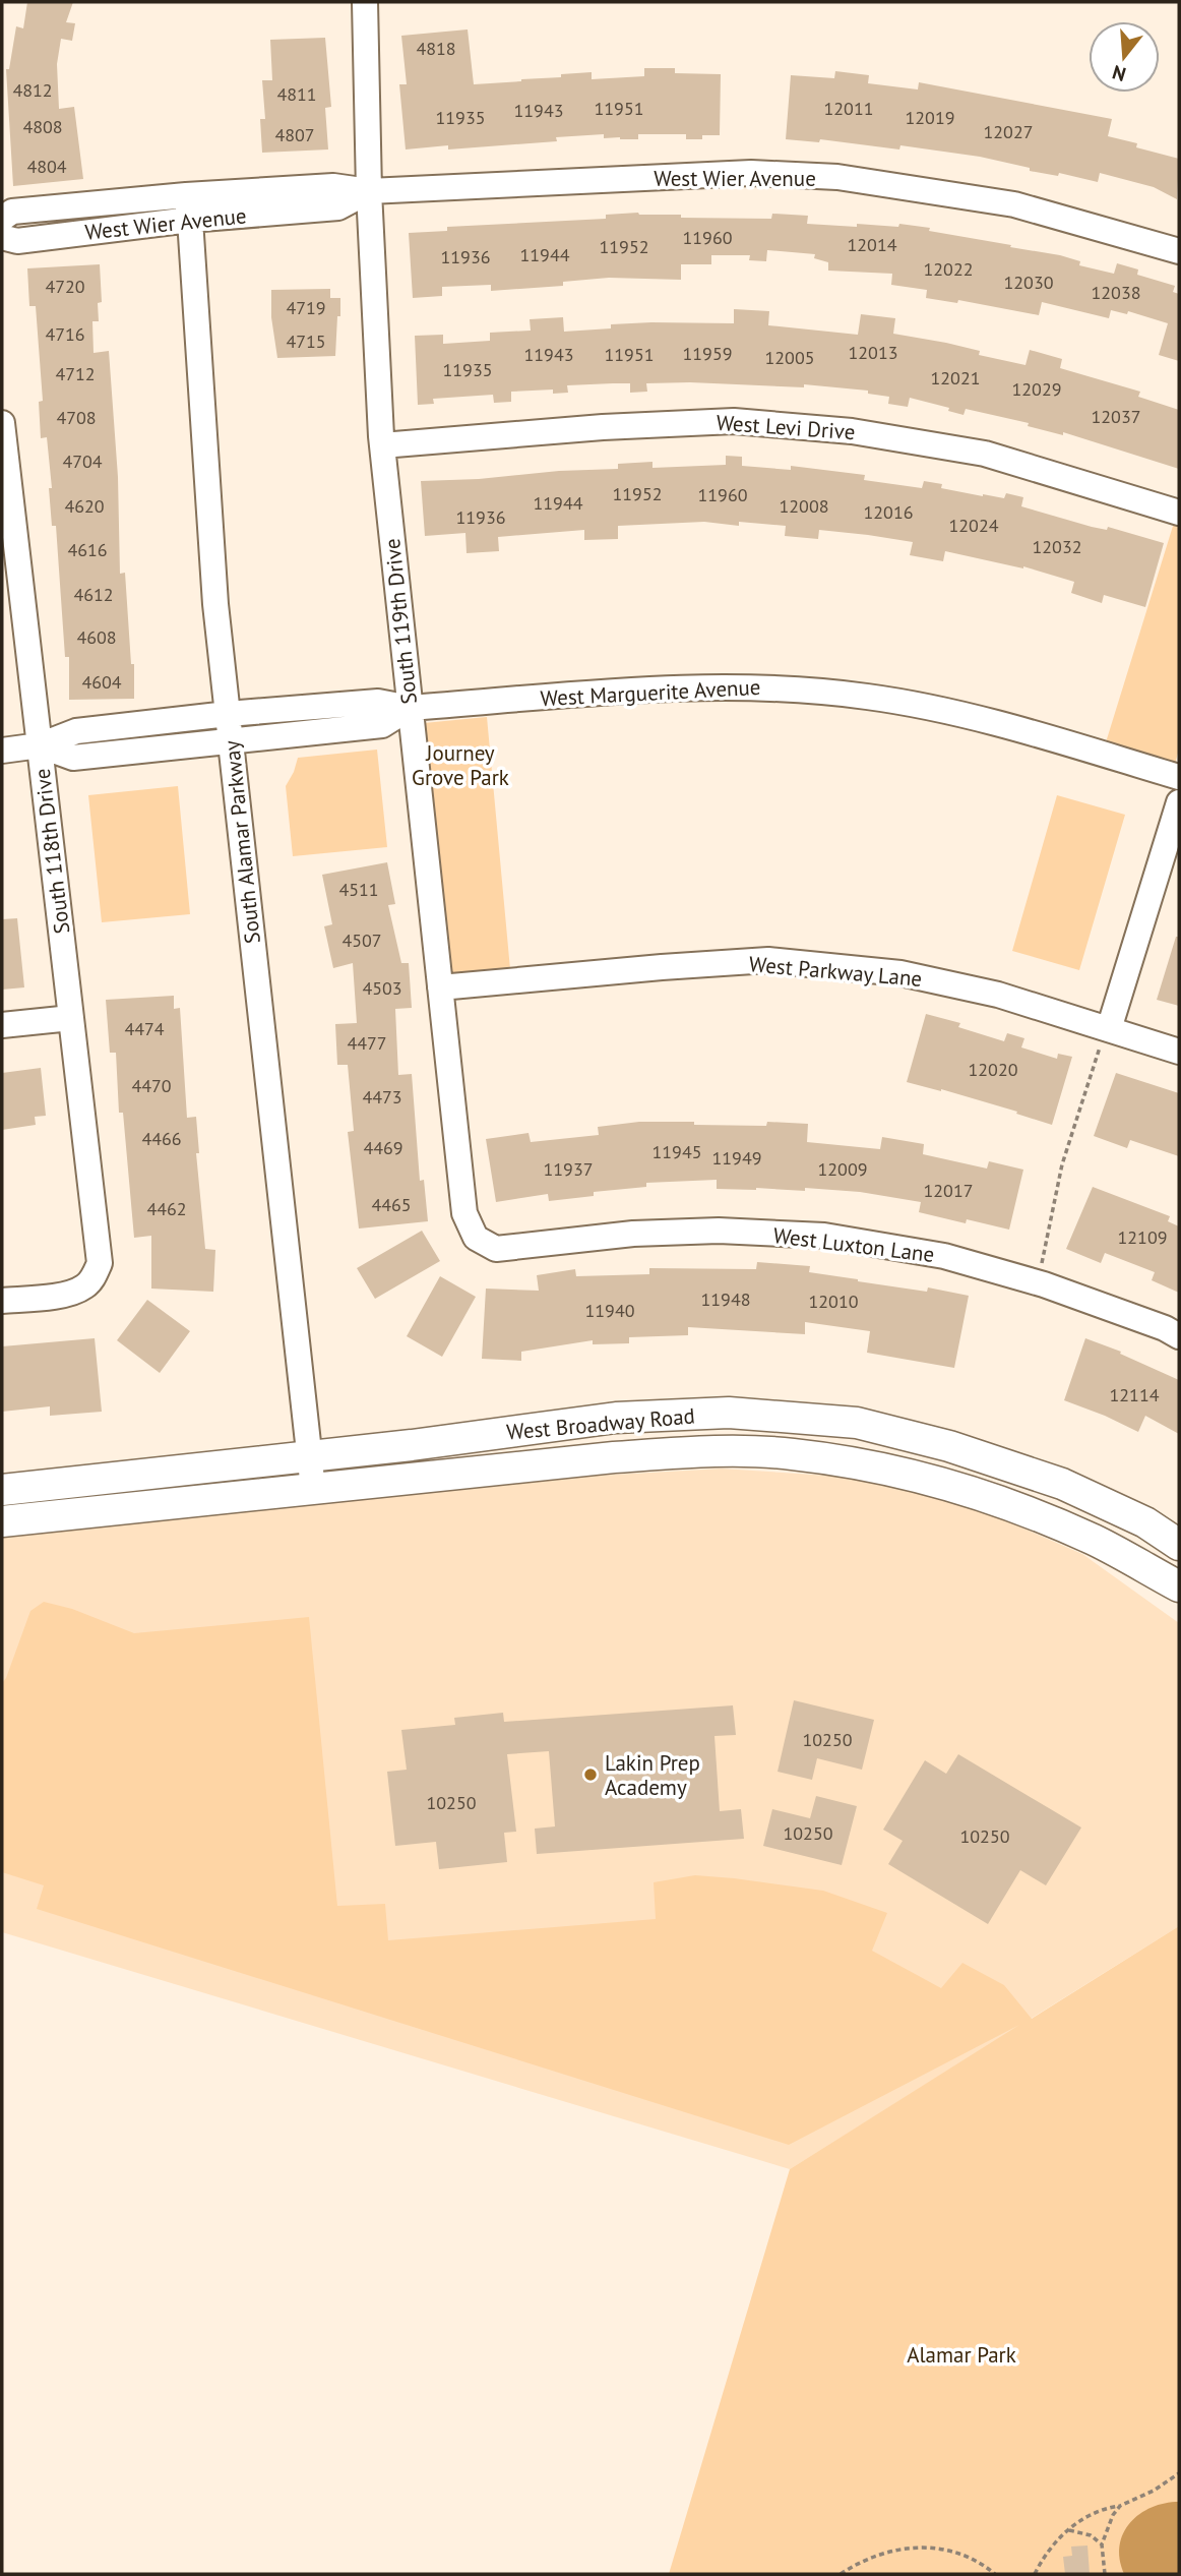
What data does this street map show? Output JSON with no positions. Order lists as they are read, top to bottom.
{
  "streets": {
    "main road": ["West Broadway Road"],
    "street": [
      "West Wier Avenue",
      "West Levi Drive",
      "South 119th Drive",
      "West Marguerite Avenue",
      "South Alamar Parkway",
      "South 118th Drive",
      "West Parkway Lane",
      "West Luxton Lane"
    ]
  },
  "crossings": [
    ["West Wier Avenue", "South 119th Drive"],
    ["West Wier Avenue", "South Alamar Parkway"],
    ["West Levi Drive", "South 119th Drive"],
    ["South 119th Drive", "West Marguerite Avenue"],
    ["South 119th Drive", "West Parkway Lane"],
    ["South 119th Drive", "West Luxton Lane"],
    ["West Marguerite Avenue", "South Alamar Parkway"],
    ["West Marguerite Avenue", "South 118th Drive"],
    ["South Alamar Parkway", "West Broadway Road"]
  ],
  "parks": ["Journey Grove Park", "Alamar Park"],
  "places": ["Lakin Prep Academy"],
  "house_numbers": [
    "4818",
    "4812",
    "4811",
    "11951",
    "12011",
    "11943",
    "11935",
    "12019",
    "4808",
    "12027",
    "4807",
    "4804",
    "11960",
    "12014",
    "11952",
    "11944",
    "11936",
    "12022",
    "12030",
    "4720",
    "12038",
    "4719",
    "4716",
    "4715",
    "12013",
    "11959",
    "11943",
    "11951",
    "12005",
    "11935",
    "4712",
    "12021",
    "12029",
    "12037",
    "4708",
    "4704",
    "11952",
    "11960",
    "11944",
    "4620",
    "12008",
    "12016",
    "11936",
    "12024",
    "12032",
    "4616",
    "4612",
    "4608",
    "4604",
    "4511",
    "4507",
    "4503",
    "4474",
    "4477",
    "12020",
    "4470",
    "4473",
    "4466",
    "4469",
    "11945",
    "11949",
    "11937",
    "12009",
    "12017",
    "4465",
    "4462",
    "12109",
    "11948",
    "12010",
    "11940",
    "12114",
    "10250",
    "10250",
    "10250",
    "10250"
  ],
  "north": "bottom"
}
